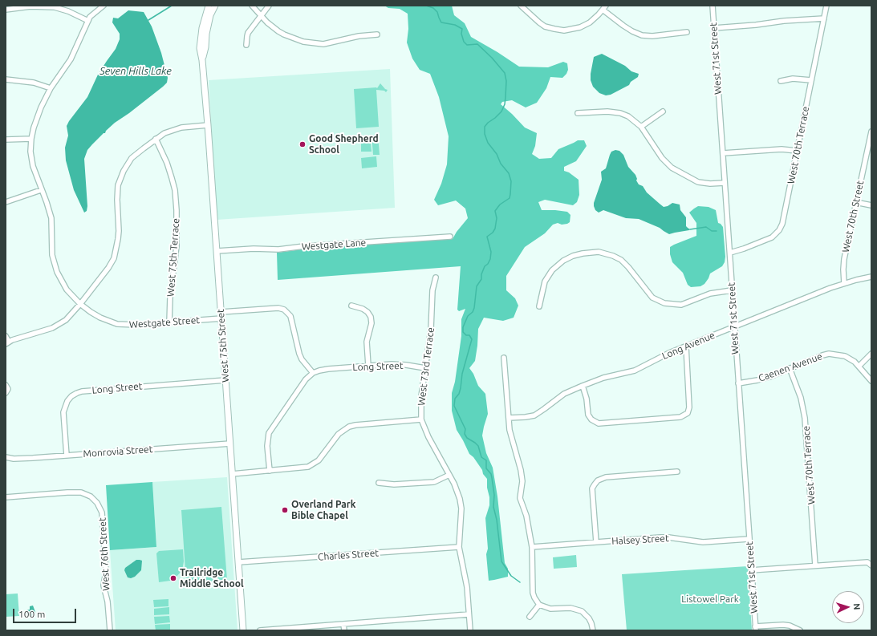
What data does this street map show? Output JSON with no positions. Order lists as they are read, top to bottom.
{
  "streets": {
    "main road": ["West 75th Street"],
    "street": [
      "West 71st Street",
      "West 70th Terrace",
      "West 70th Street",
      "Westgate Lane",
      "West 75th Terrace",
      "Westgate Street",
      "Long Avenue",
      "Long Street",
      "West 73rd Terrace",
      "Caenen Avenue",
      "Monrovia Street",
      "Halsey Street",
      "West 76th Street",
      "Charles Street"
    ]
  },
  "crossings": [
    ["West 71st Street", "West 70th Terrace"],
    ["West 71st Street", "Long Avenue"],
    ["West 71st Street", "Caenen Avenue"],
    ["West 71st Street", "Halsey Street"],
    ["West 70th Terrace", "Caenen Avenue"],
    ["West 70th Street", "Long Avenue"],
    ["Westgate Lane", "West 75th Street"],
    ["West 75th Terrace", "Westgate Street"],
    ["Westgate Street", "West 75th Street"],
    ["West 75th Street", "Long Street"],
    ["West 75th Street", "Monrovia Street"],
    ["West 75th Street", "Charles Street"],
    ["Long Street", "West 73rd Terrace"],
    ["Long Street", "Monrovia Street"],
    ["West 73rd Terrace", "Charles Street"]
  ],
  "water": ["Seven Hills Lake"],
  "parks": ["Listowel Park"],
  "places": ["Good Shepherd School", "Overland Park Bible Chapel", "Trailridge Middle School"],
  "scale_bar": "100 m",
  "north": "right"
}
